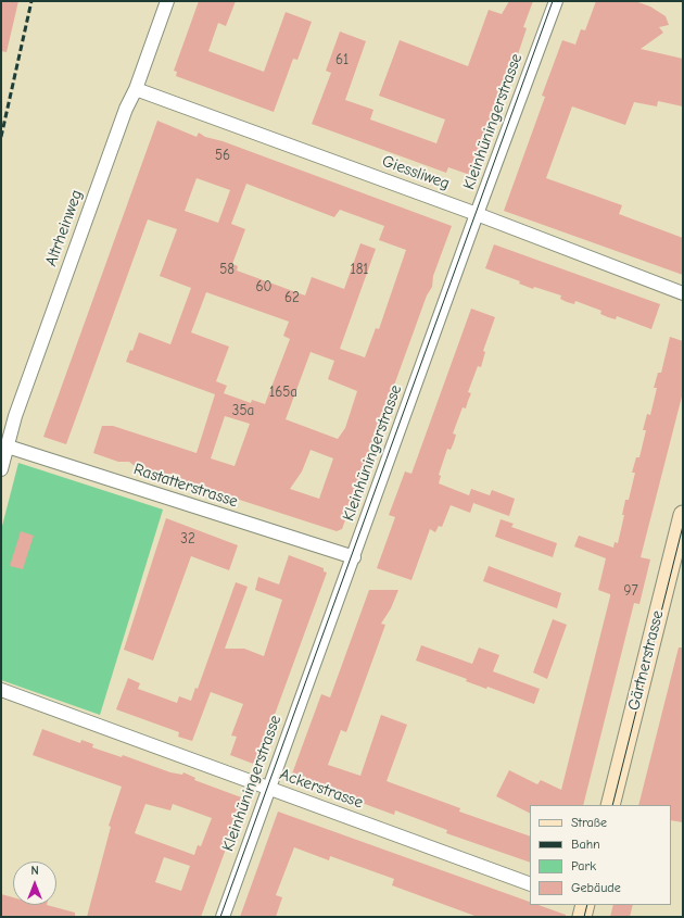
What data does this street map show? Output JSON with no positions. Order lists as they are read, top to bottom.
{
  "streets": {
    "street": [
      "Kleinhüningerstrasse",
      "Giessliweg",
      "Altrheinweg",
      "Rastatterstrasse",
      "Gärtnerstrasse",
      "Ackerstrasse"
    ]
  },
  "crossings": [
    ["Kleinhüningerstrasse", "Giessliweg"],
    ["Kleinhüningerstrasse", "Rastatterstrasse"],
    ["Kleinhüningerstrasse", "Ackerstrasse"],
    ["Giessliweg", "Altrheinweg"],
    ["Altrheinweg", "Rastatterstrasse"]
  ],
  "house_numbers": [
    "61",
    "56",
    "58",
    "181",
    "60",
    "62",
    "165a",
    "35a",
    "32",
    "97"
  ],
  "legend": [
    "Straße",
    "Bahn",
    "Park",
    "Gebäude"
  ],
  "north": "top"
}
